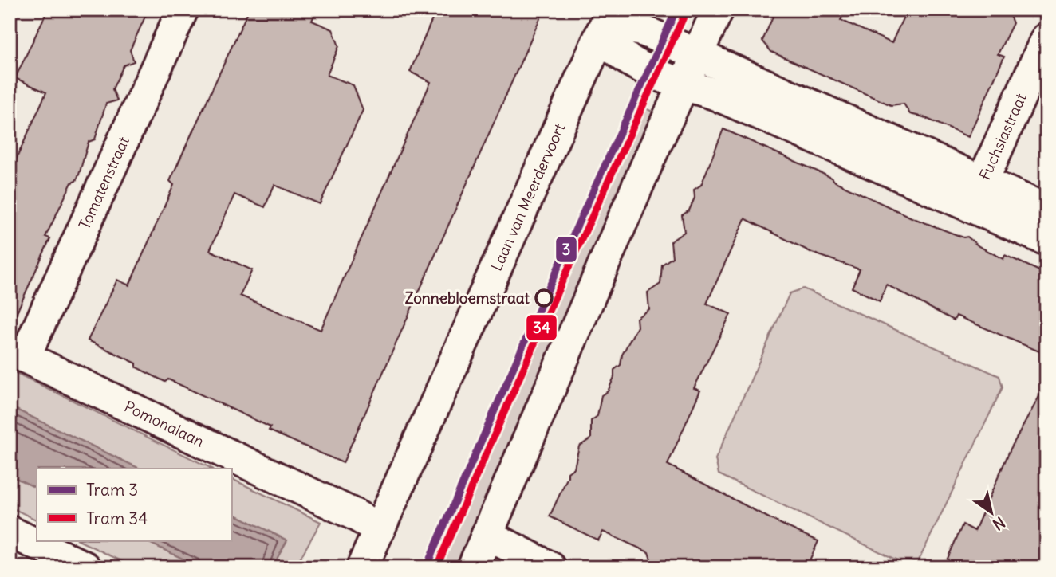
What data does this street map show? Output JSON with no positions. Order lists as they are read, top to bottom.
{
  "streets": {
    "street": [
      "Fuchsiastraat",
      "Tomatenstraat",
      "Laan van Meerdervoort",
      "Pomonalaan"
    ]
  },
  "crossings": [
    ["Tomatenstraat", "Pomonalaan"],
    ["Laan van Meerdervoort", "Pomonalaan"]
  ],
  "places": ["Zonnebloemstraat"],
  "lines": ["tram line 3", "tram line 34"],
  "legend": ["Tram 3", "Tram 34"],
  "north": "bottom right"
}
